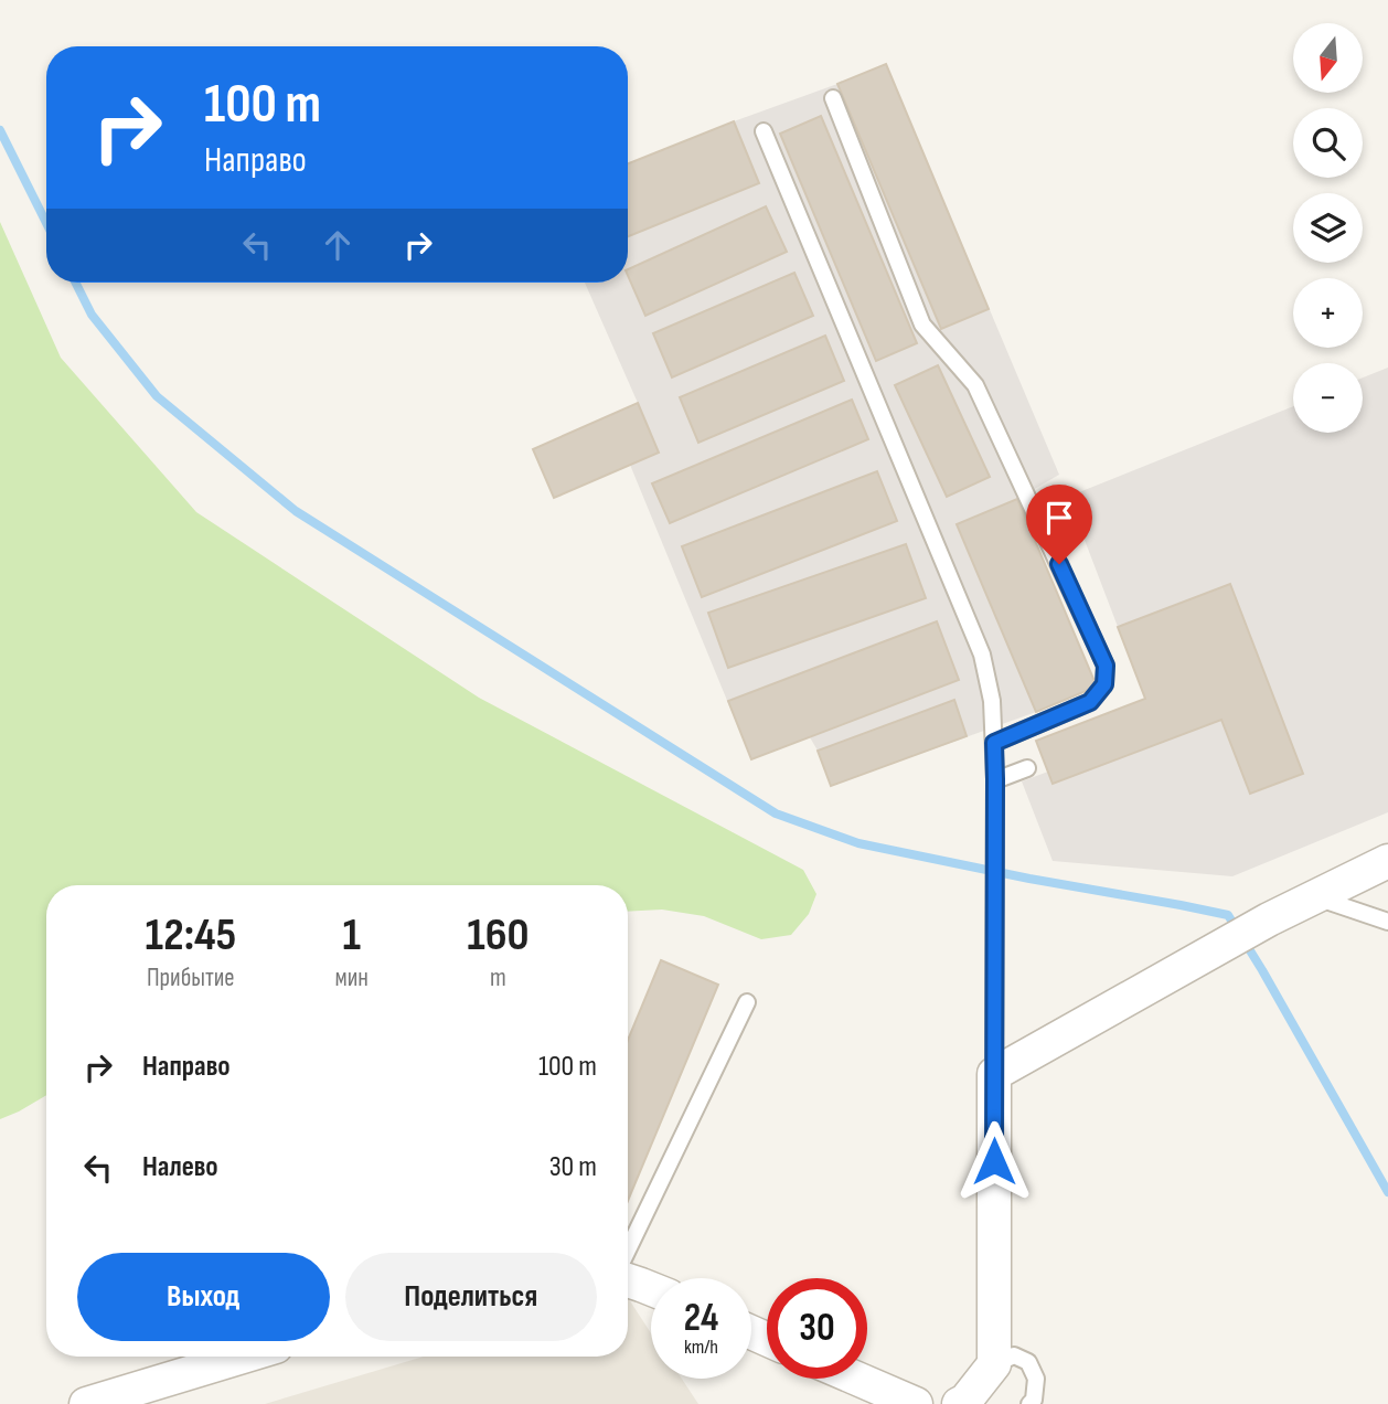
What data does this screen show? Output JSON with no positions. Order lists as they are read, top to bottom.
{
  "north": "bottom",
  "page": {
    "map_buttons": ["+", "−"],
    "turn": ["100 m", "Направо"],
    "eta": [
      "12:45",
      "Прибытие",
      "1",
      "мин",
      "160",
      "m"
    ],
    "list": [
      {
        "name": "Направо",
        "value": "100 m"
      },
      {
        "name": "Налево",
        "value": "30 m"
      }
    ],
    "buttons": ["Выход", "Поделиться"],
    "speed": "24 km/h",
    "limit": "30"
  }
}
